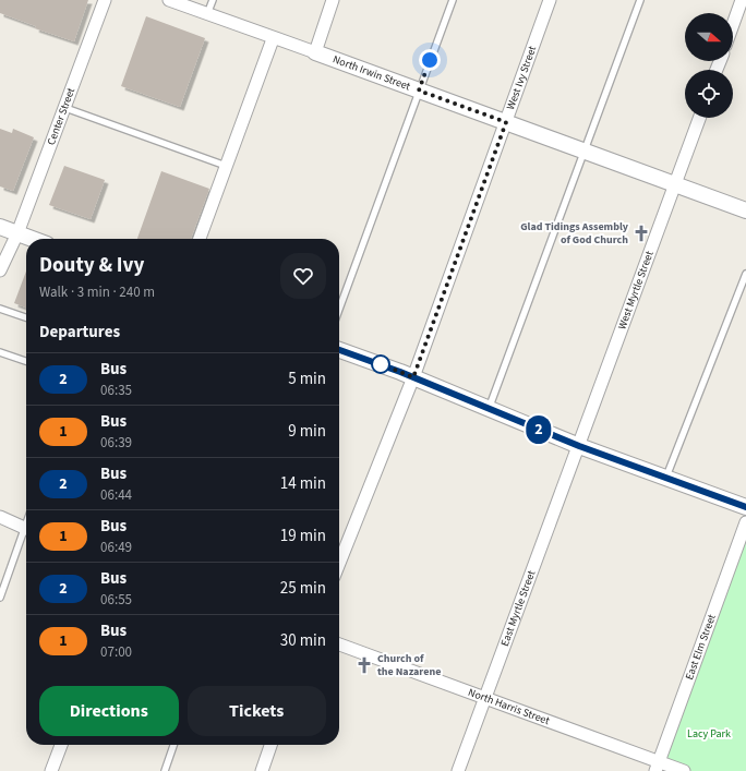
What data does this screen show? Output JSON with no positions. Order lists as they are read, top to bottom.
{
  "streets": {
    "street": [
      "North Irwin Street",
      "West Ivy Street",
      "Center Street",
      "West Myrtle Street",
      "East Myrtle Street",
      "East Elm Street",
      "North Harris Street"
    ]
  },
  "crossings": [
    ["North Irwin Street", "West Ivy Street"],
    ["North Irwin Street", "West Myrtle Street"],
    ["West Myrtle Street", "East Myrtle Street"],
    ["East Myrtle Street", "North Harris Street"],
    ["East Elm Street", "North Harris Street"]
  ],
  "parks": ["Lacy Park"],
  "places": {
    "church": ["Glad Tidings Assembly of God Church", "Church of the Nazarene"]
  },
  "lines": ["bus line 2"],
  "north": "right",
  "page": {
    "on_map": "2",
    "heading": [
      ["Douty & Ivy", "Walk · 3 min · 240 m"],
      "Departures"
    ],
    "list": [
      {
        "mark": "2",
        "name": "Bus",
        "note": "06:35",
        "value": "5 min"
      },
      {
        "mark": "1",
        "name": "Bus",
        "note": "06:39",
        "value": "9 min"
      },
      {
        "mark": "2",
        "name": "Bus",
        "note": "06:44",
        "value": "14 min"
      },
      {
        "mark": "1",
        "name": "Bus",
        "note": "06:49",
        "value": "19 min"
      },
      {
        "mark": "2",
        "name": "Bus",
        "note": "06:55",
        "value": "25 min"
      },
      {
        "mark": "1",
        "name": "Bus",
        "note": "07:00",
        "value": "30 min"
      }
    ],
    "buttons": ["Directions", "Tickets"]
  }
}
